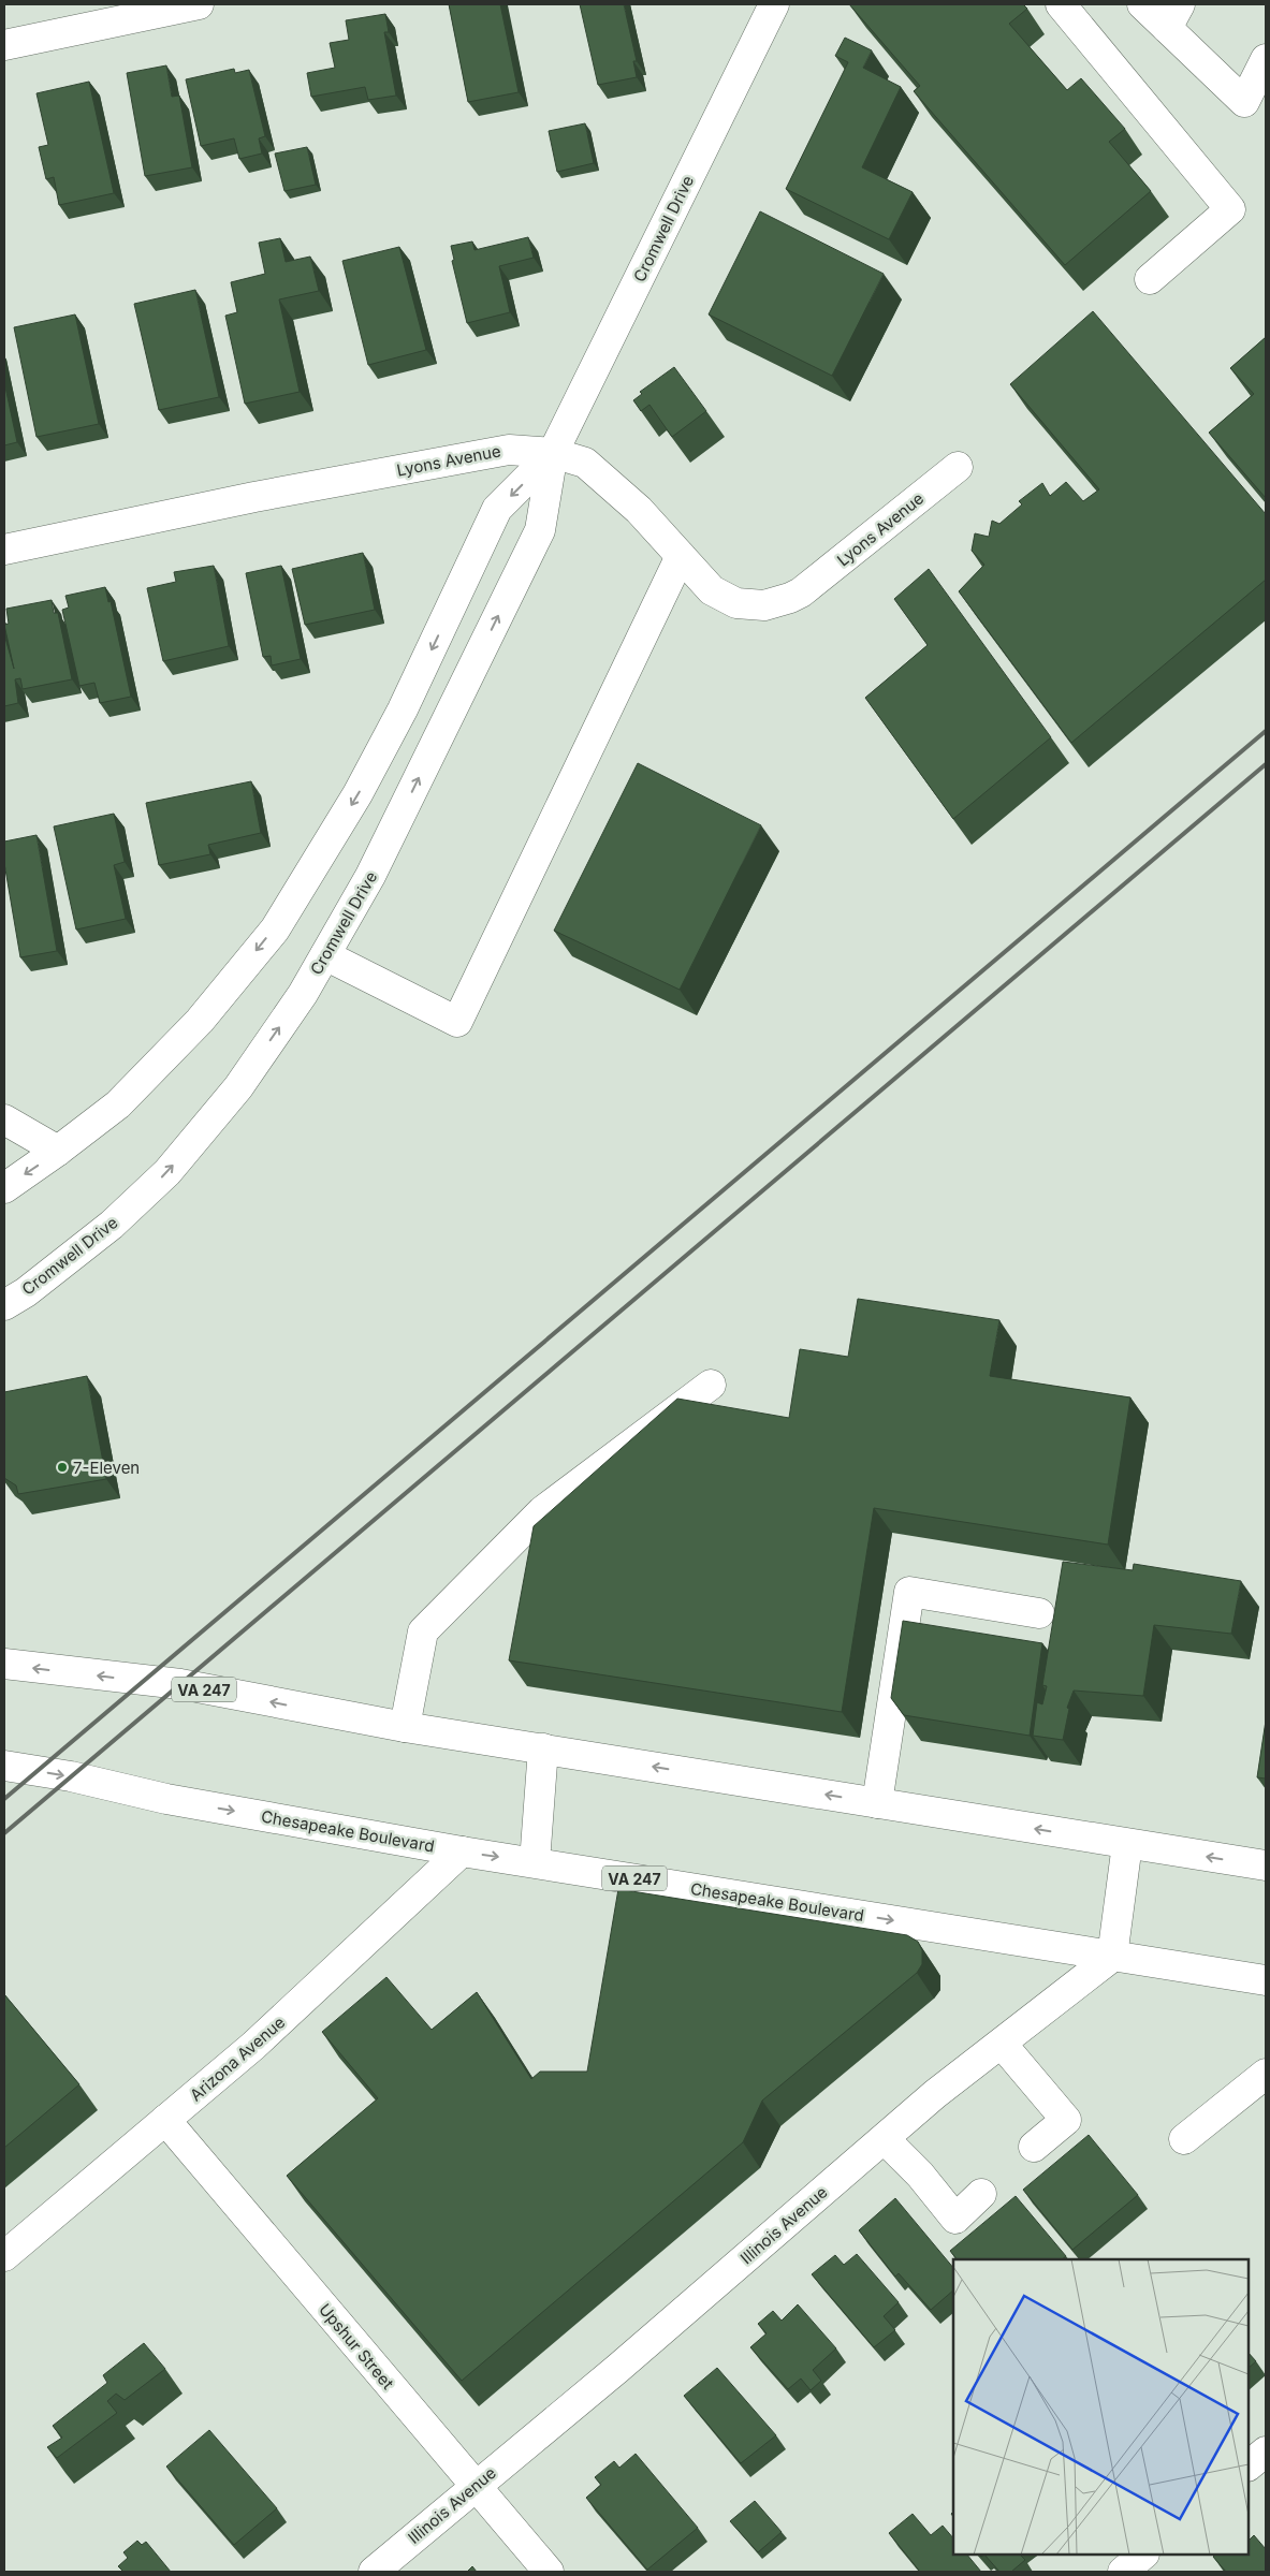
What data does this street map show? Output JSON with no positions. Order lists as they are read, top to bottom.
{
  "streets": {
    "street": [
      "Cromwell Drive",
      "Lyons Avenue",
      "VA 247",
      "Chesapeake Boulevard",
      "Arizona Avenue",
      "Illinois Avenue",
      "Upshur Street"
    ]
  },
  "crossings": [
    ["Cromwell Drive", "Lyons Avenue"],
    ["Chesapeake Boulevard", "Arizona Avenue"],
    ["Chesapeake Boulevard", "Illinois Avenue"],
    ["Arizona Avenue", "Upshur Street"],
    ["Illinois Avenue", "Upshur Street"]
  ],
  "places": ["7-Eleven"]
}
